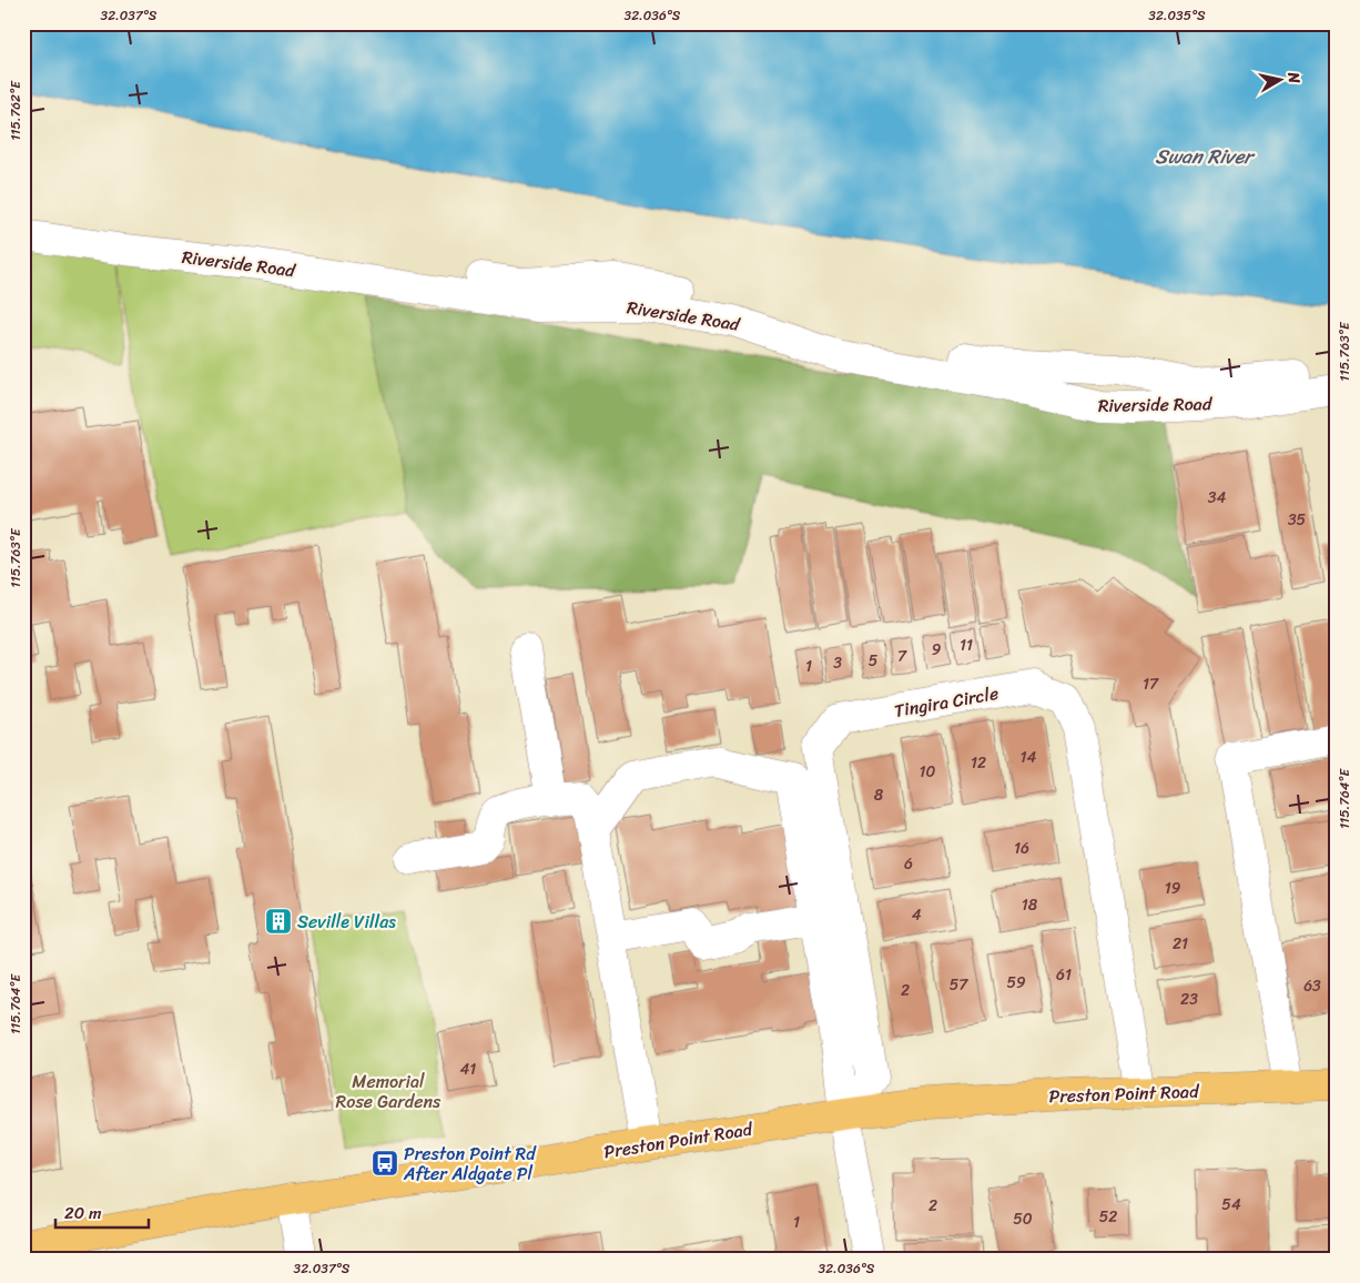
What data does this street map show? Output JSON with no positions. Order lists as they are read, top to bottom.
{
  "streets": {
    "main road": ["Preston Point Road"],
    "street": ["Riverside Road", "Tingira Circle"]
  },
  "crossings": [
    ["Tingira Circle", "Preston Point Road"]
  ],
  "water": ["Swan River"],
  "parks": ["Memorial Rose Gardens"],
  "places": {
    "building": ["Seville Villas"],
    "bus stop": ["Preston Point Rd After Aldgate Pl"]
  },
  "house_numbers": [
    "34",
    "35",
    "11",
    "9",
    "7",
    "5",
    "3",
    "1",
    "17",
    "14",
    "12",
    "10",
    "8",
    "16",
    "6",
    "19",
    "18",
    "4",
    "21",
    "61",
    "59",
    "57",
    "63",
    "2",
    "23",
    "41",
    "54",
    "2",
    "52",
    "50",
    "1"
  ],
  "scale_bar": "20 m",
  "north": "right",
  "coordinates": [
    "32.037°S",
    "32.036°S",
    "32.035°S",
    "115.762°E",
    "115.763°E",
    "115.764°E"
  ]
}
